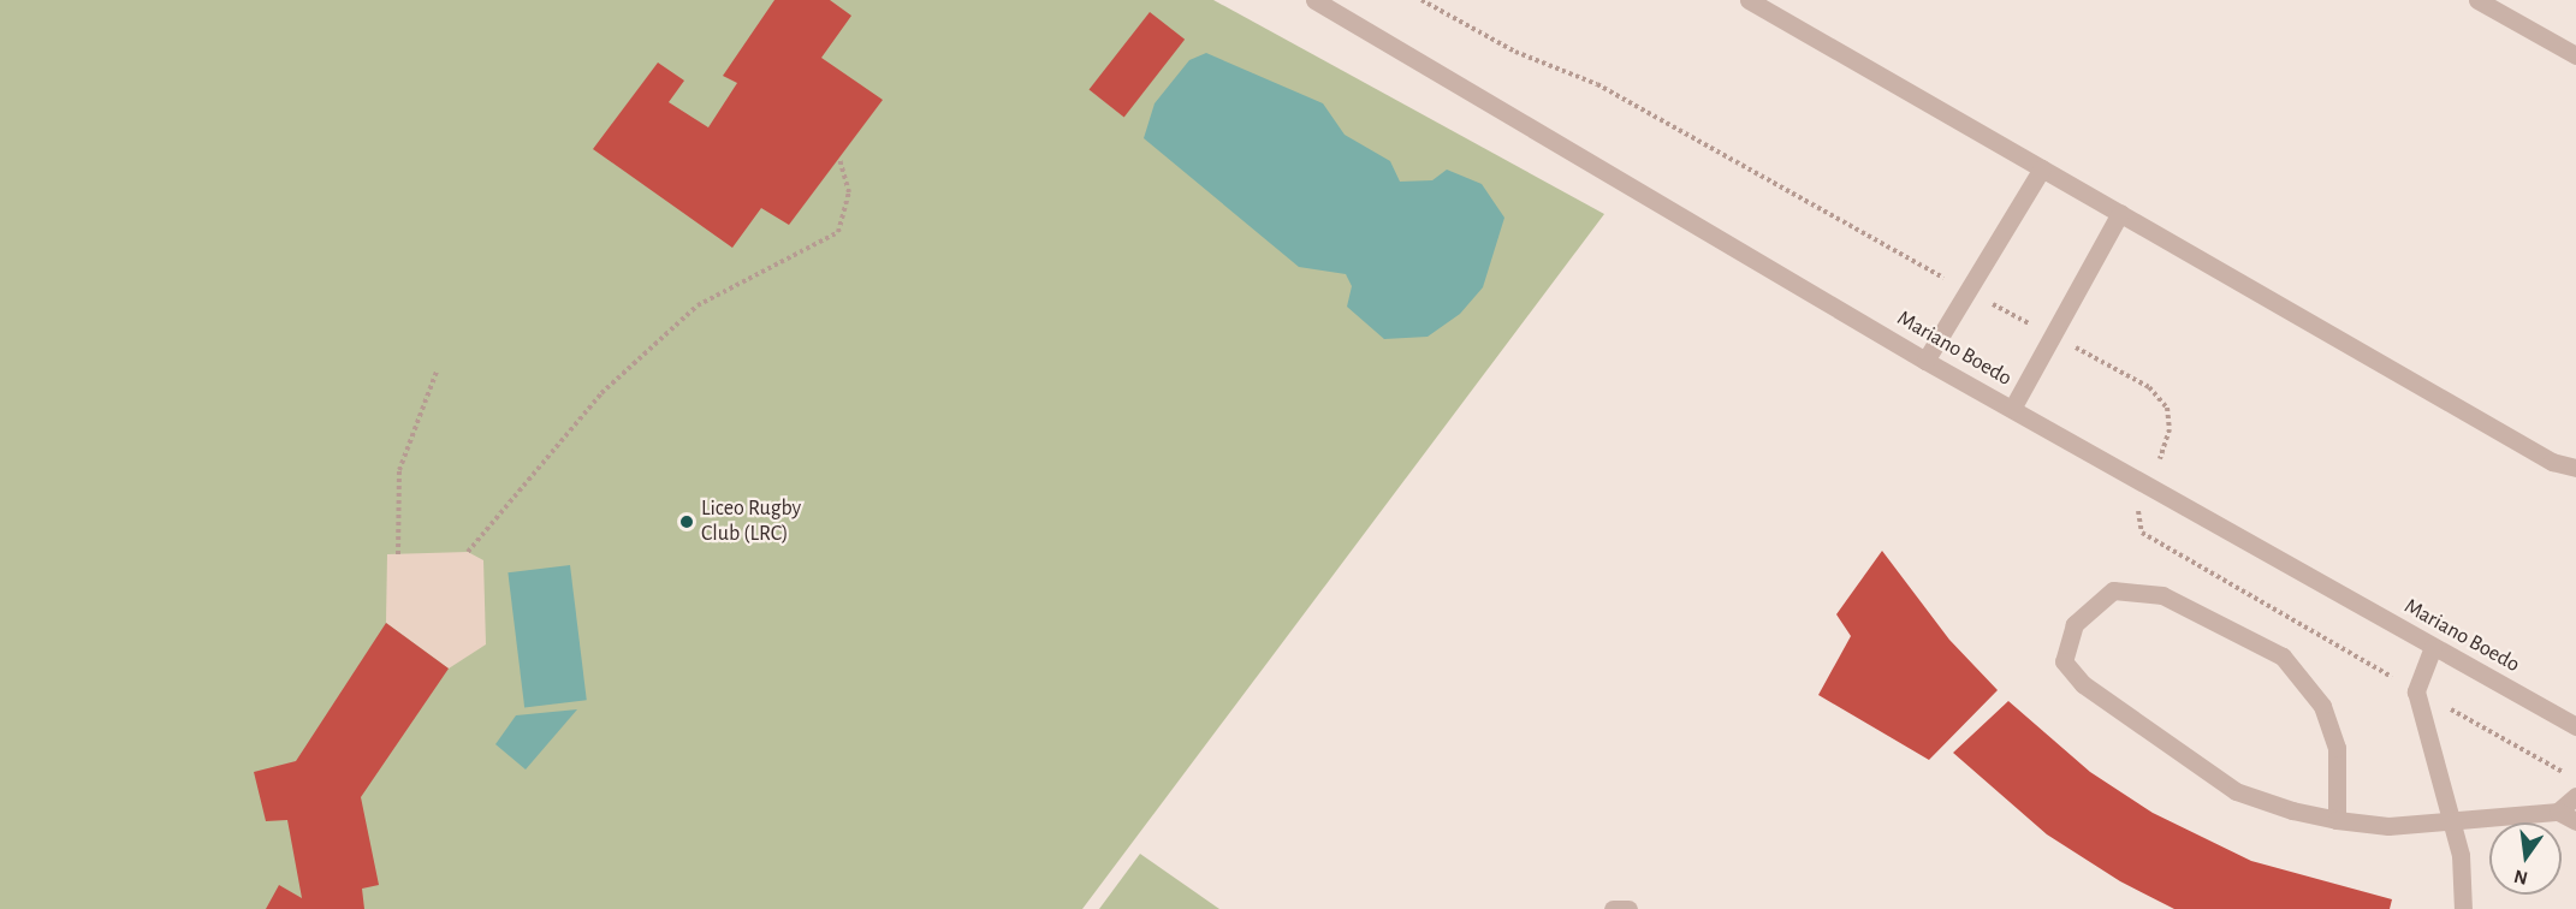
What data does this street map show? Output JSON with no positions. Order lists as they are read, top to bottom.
{
  "streets": {
    "street": ["Mariano Boedo"]
  },
  "places": ["Liceo Rugby Club (LRC)"],
  "north": "bottom"
}
